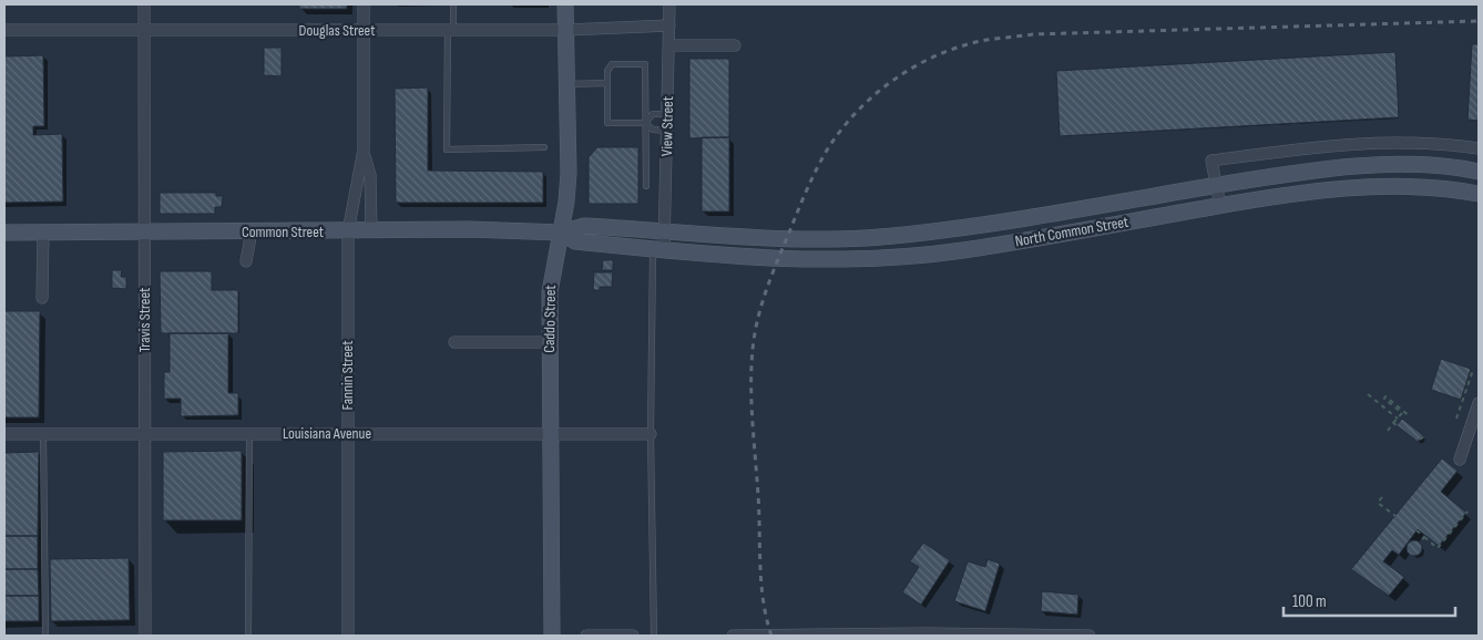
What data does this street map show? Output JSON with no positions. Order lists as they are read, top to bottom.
{
  "streets": {
    "main road": ["Common Street", "North Common Street", "Caddo Street"],
    "street": [
      "Douglas Street",
      "View Street",
      "Travis Street",
      "Fannin Street",
      "Louisiana Avenue"
    ]
  },
  "crossings": [
    ["Douglas Street", "View Street"],
    ["Douglas Street", "Caddo Street"],
    ["Douglas Street", "Travis Street"],
    ["Douglas Street", "Fannin Street"],
    ["View Street", "Common Street"],
    ["View Street", "North Common Street"],
    ["Common Street", "North Common Street"],
    ["Common Street", "Caddo Street"],
    ["Common Street", "Travis Street"],
    ["Common Street", "Fannin Street"],
    ["Caddo Street", "Louisiana Avenue"],
    ["Travis Street", "Louisiana Avenue"],
    ["Fannin Street", "Louisiana Avenue"]
  ],
  "scale_bar": "100 m"
}
